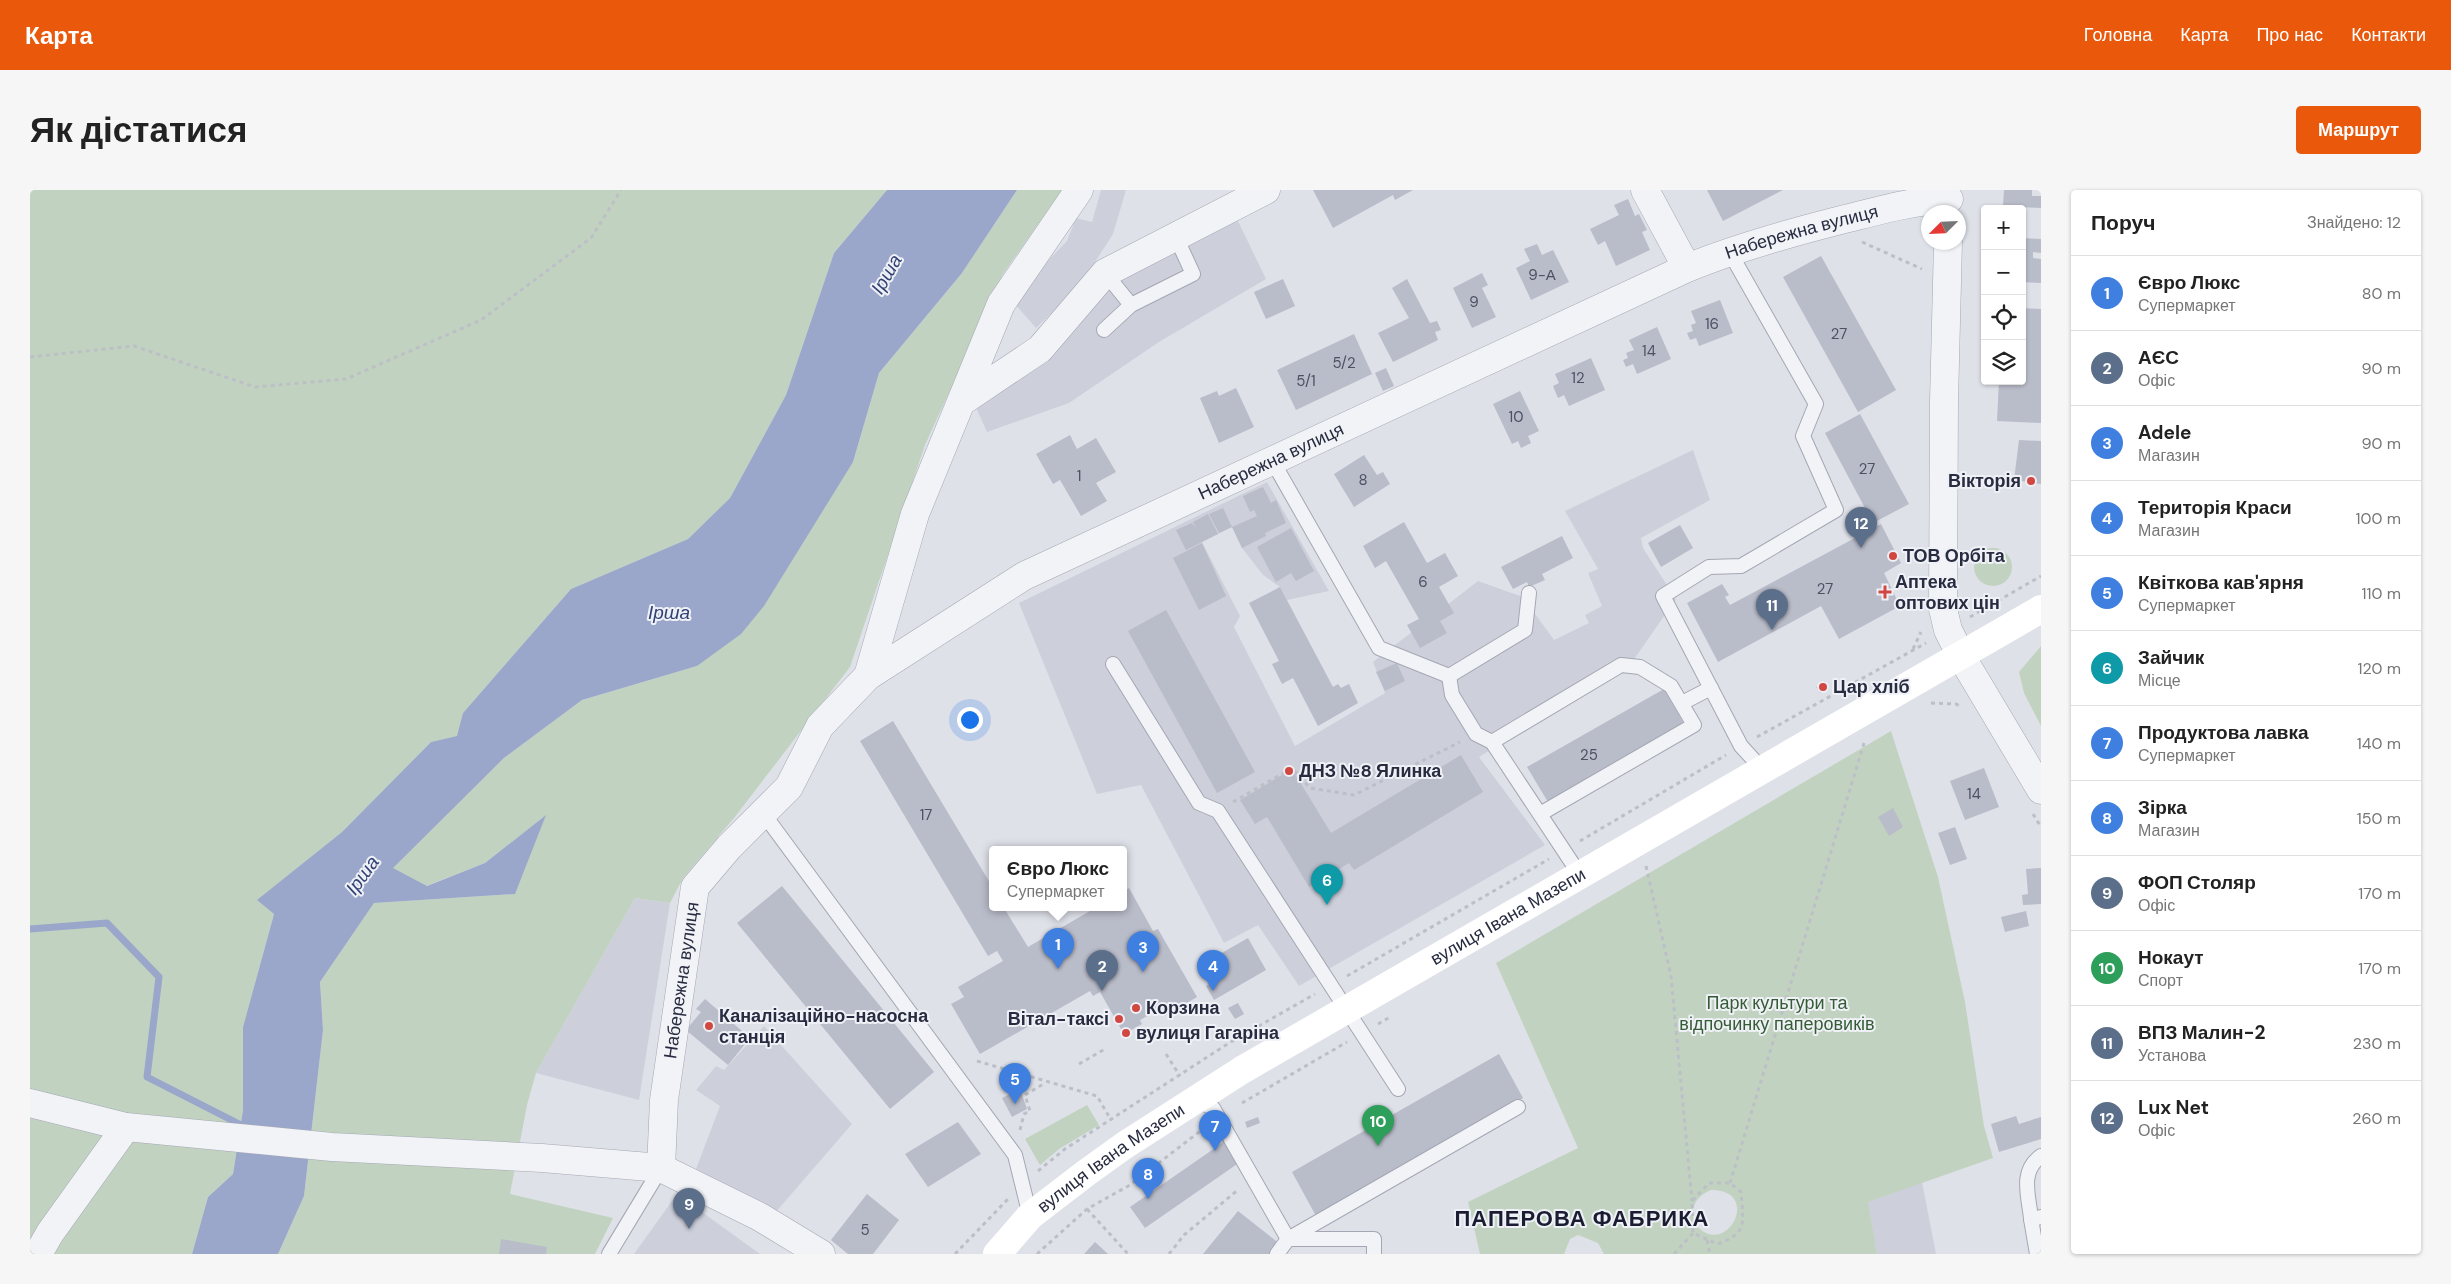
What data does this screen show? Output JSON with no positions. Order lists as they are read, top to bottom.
{
  "streets": {
    "main road": ["вулиця Івана Мазепи"],
    "street": ["Набережна вулиця"]
  },
  "districts": ["ПАПЕРОВА ФАБРИКА"],
  "water": ["Ірша"],
  "parks": ["Парк культури та відпочинку паперовиків"],
  "places": {
    "other": [
      "Вікторія",
      "ТОВ Орбіта",
      "Цар хліб",
      "ДНЗ №8 Ялинка",
      "Корзина",
      "Вітал-таксі",
      "Каналізаційно-насосна станція",
      "вулиця Гагаріна"
    ],
    "health": ["Аптека оптових цін"]
  },
  "house_numbers": [
    "9-А",
    "9",
    "16",
    "27",
    "14",
    "5/2",
    "12",
    "5/1",
    "10",
    "27",
    "1",
    "8",
    "6",
    "27",
    "25",
    "14",
    "17",
    "5"
  ],
  "north": "bottom left",
  "page": {
    "header": "Карта",
    "nav": [
      "Головна",
      "Карта",
      "Про нас",
      "Контакти"
    ],
    "buttons": "Маршрут",
    "title": "Як дістатися",
    "heading": ["Поруч", "Знайдено: 12"],
    "map_buttons": ["+", "−"],
    "list": [
      {
        "mark": "1",
        "name": "Євро Люкс",
        "note": "Супермаркет",
        "value": "80 m"
      },
      {
        "mark": "2",
        "name": "АЄС",
        "note": "Офіс",
        "value": "90 m"
      },
      {
        "mark": "3",
        "name": "Adele",
        "note": "Магазин",
        "value": "90 m"
      },
      {
        "mark": "4",
        "name": "Територія Краси",
        "note": "Магазин",
        "value": "100 m"
      },
      {
        "mark": "5",
        "name": "Квіткова кав'ярня",
        "note": "Супермаркет",
        "value": "110 m"
      },
      {
        "mark": "6",
        "name": "Зайчик",
        "note": "Місце",
        "value": "120 m"
      },
      {
        "mark": "7",
        "name": "Продуктова лавка",
        "note": "Супермаркет",
        "value": "140 m"
      },
      {
        "mark": "8",
        "name": "Зірка",
        "note": "Магазин",
        "value": "150 m"
      },
      {
        "mark": "9",
        "name": "ФОП Столяр",
        "note": "Офіс",
        "value": "170 m"
      },
      {
        "mark": "10",
        "name": "Нокаут",
        "note": "Спорт",
        "value": "170 m"
      },
      {
        "mark": "11",
        "name": "ВПЗ Малин-2",
        "note": "Установа",
        "value": "230 m"
      },
      {
        "mark": "12",
        "name": "Lux Net",
        "note": "Офіс",
        "value": "260 m"
      }
    ],
    "pins": [
      "12",
      "11",
      "6",
      "1",
      "3",
      "2",
      "4",
      "5",
      "10",
      "7",
      "8",
      "9"
    ],
    "popup": ["Євро Люкс", "Супермаркет"]
  }
}
